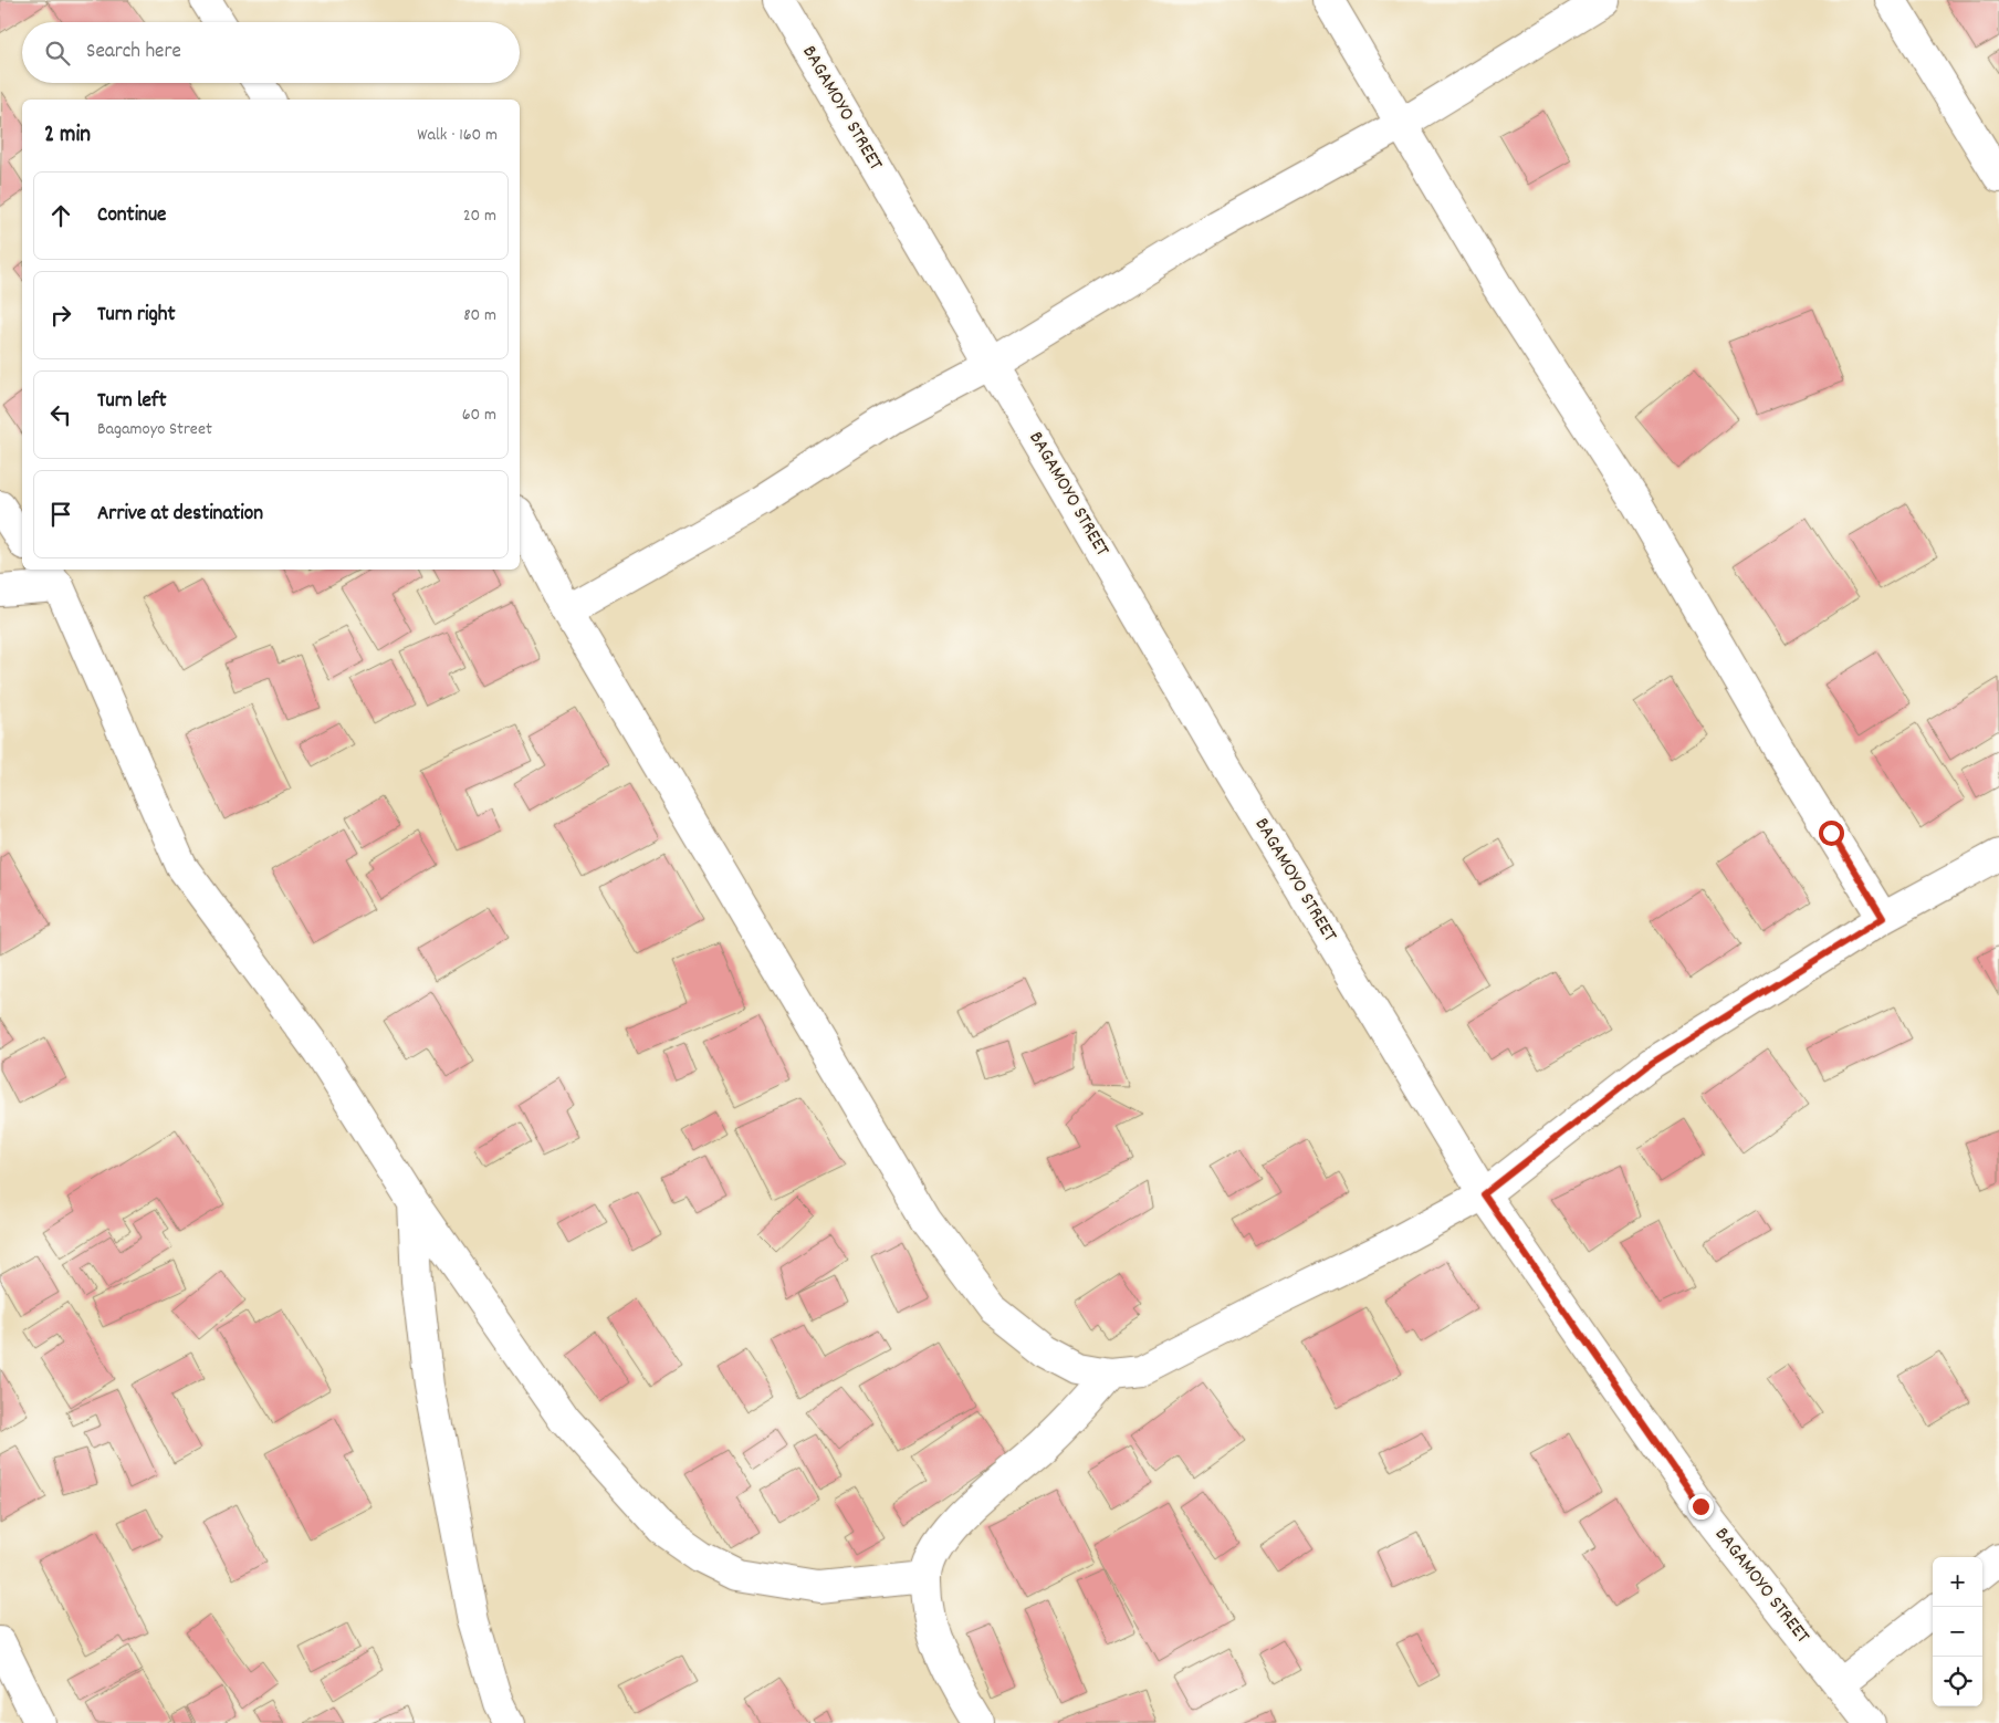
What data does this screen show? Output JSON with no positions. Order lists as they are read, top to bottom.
{
  "streets": {
    "street": ["BAGAMOYO STREET"]
  },
  "page": {
    "search": "Search here",
    "heading": ["2 min", "Walk · 160 m"],
    "list": [
      ["Continue", "20 m"],
      ["Turn right", "80 m"],
      ["Turn left", "Bagamoyo Street", "60 m"],
      "Arrive at destination"
    ],
    "map_buttons": ["+", "−"]
  }
}
